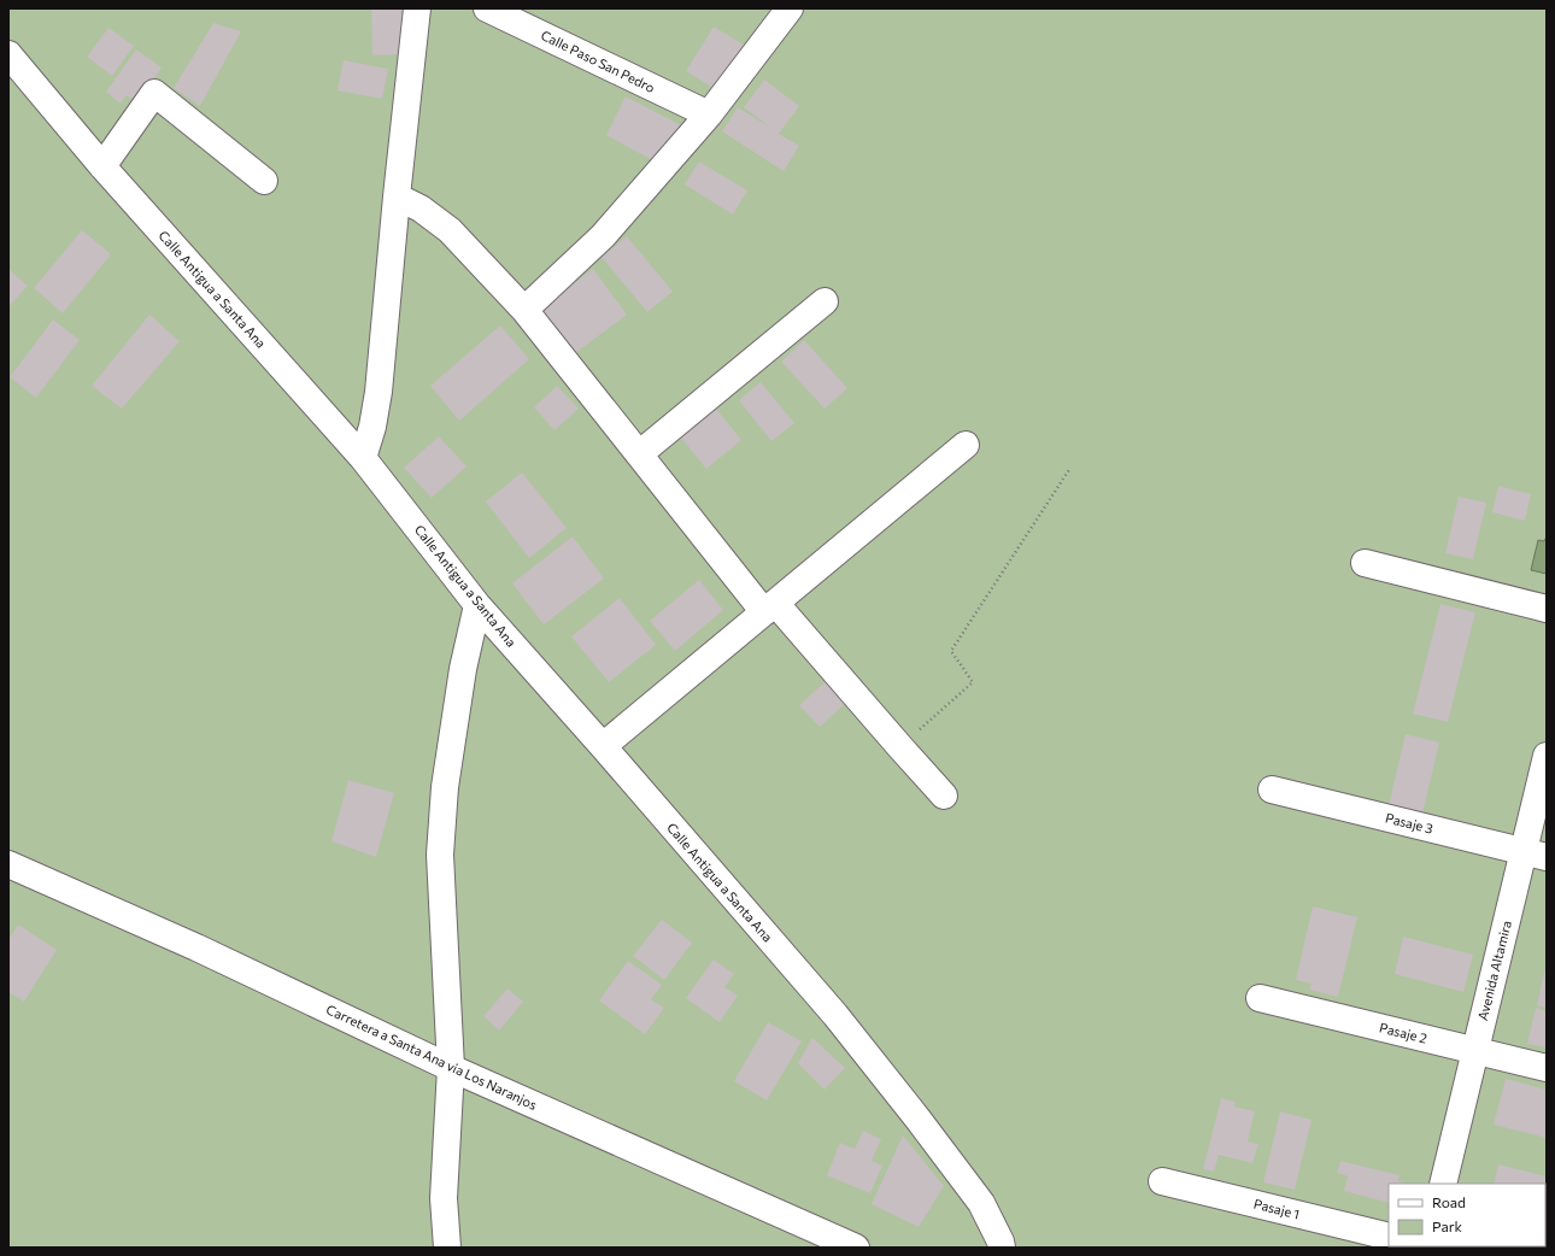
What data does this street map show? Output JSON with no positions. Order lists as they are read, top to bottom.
{
  "streets": {
    "street": [
      "Calle Paso San Pedro",
      "Calle Antigua a Santa Ana",
      "Pasaje 3",
      "Avenida Altamira",
      "Pasaje 2",
      "Carretera a Santa Ana via Los Naranjos",
      "Pasaje 1"
    ]
  },
  "crossings": [
    ["Pasaje 3", "Avenida Altamira"],
    ["Avenida Altamira", "Pasaje 2"]
  ],
  "legend": ["Road", "Park"]
}
